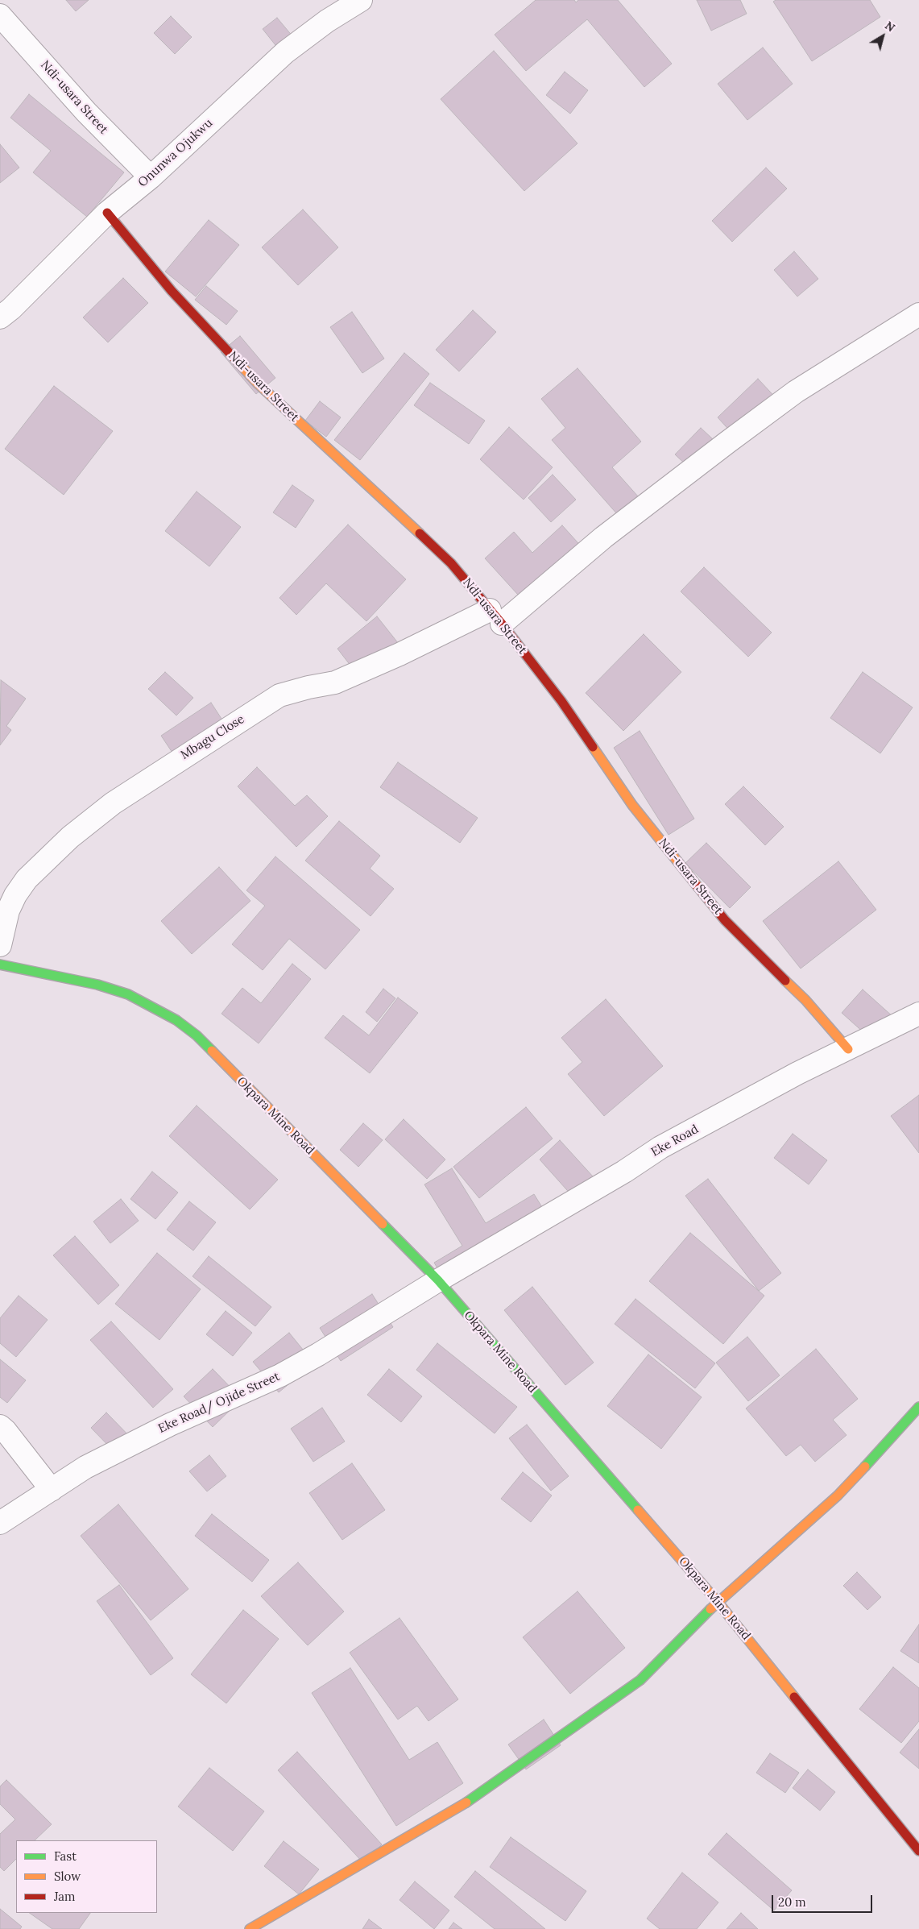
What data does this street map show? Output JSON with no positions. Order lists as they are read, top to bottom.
{
  "streets": {
    "street": [
      "Ndi-usara Street",
      "Onunwa Ojukwu",
      "Mbagu Close",
      "Okpara Mine Road",
      "Eke Road",
      "Eke Road/ Ojide Street"
    ]
  },
  "crossings": [
    ["Ndi-usara Street", "Onunwa Ojukwu"],
    ["Ndi-usara Street", "Mbagu Close"],
    ["Ndi-usara Street", "Eke Road"],
    ["Okpara Mine Road", "Eke Road"],
    ["Okpara Mine Road", "Eke Road/ Ojide Street"],
    ["Eke Road", "Eke Road/ Ojide Street"]
  ],
  "legend": ["Fast", "Slow", "Jam"],
  "scale_bar": "20 m",
  "north": "top right"
}
